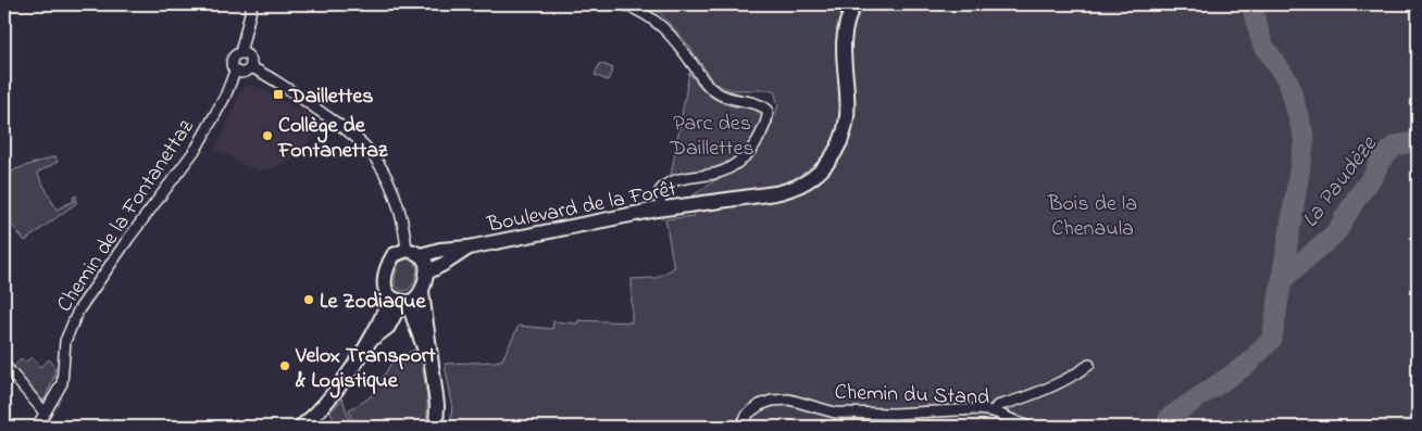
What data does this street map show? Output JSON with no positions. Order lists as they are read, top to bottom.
{
  "streets": {
    "street": ["Boulevard de la Forêt", "Chemin de la Fontanettaz", "Chemin du Stand"]
  },
  "water": ["La Paudèze"],
  "parks": ["Parc des Daillettes", "Bois de la Chenaula"],
  "places": {
    "transit": ["Daillettes"],
    "other": ["Collège de Fontanettaz", "Le Zodiaque", "Velox Transport & Logistique"]
  }
}
